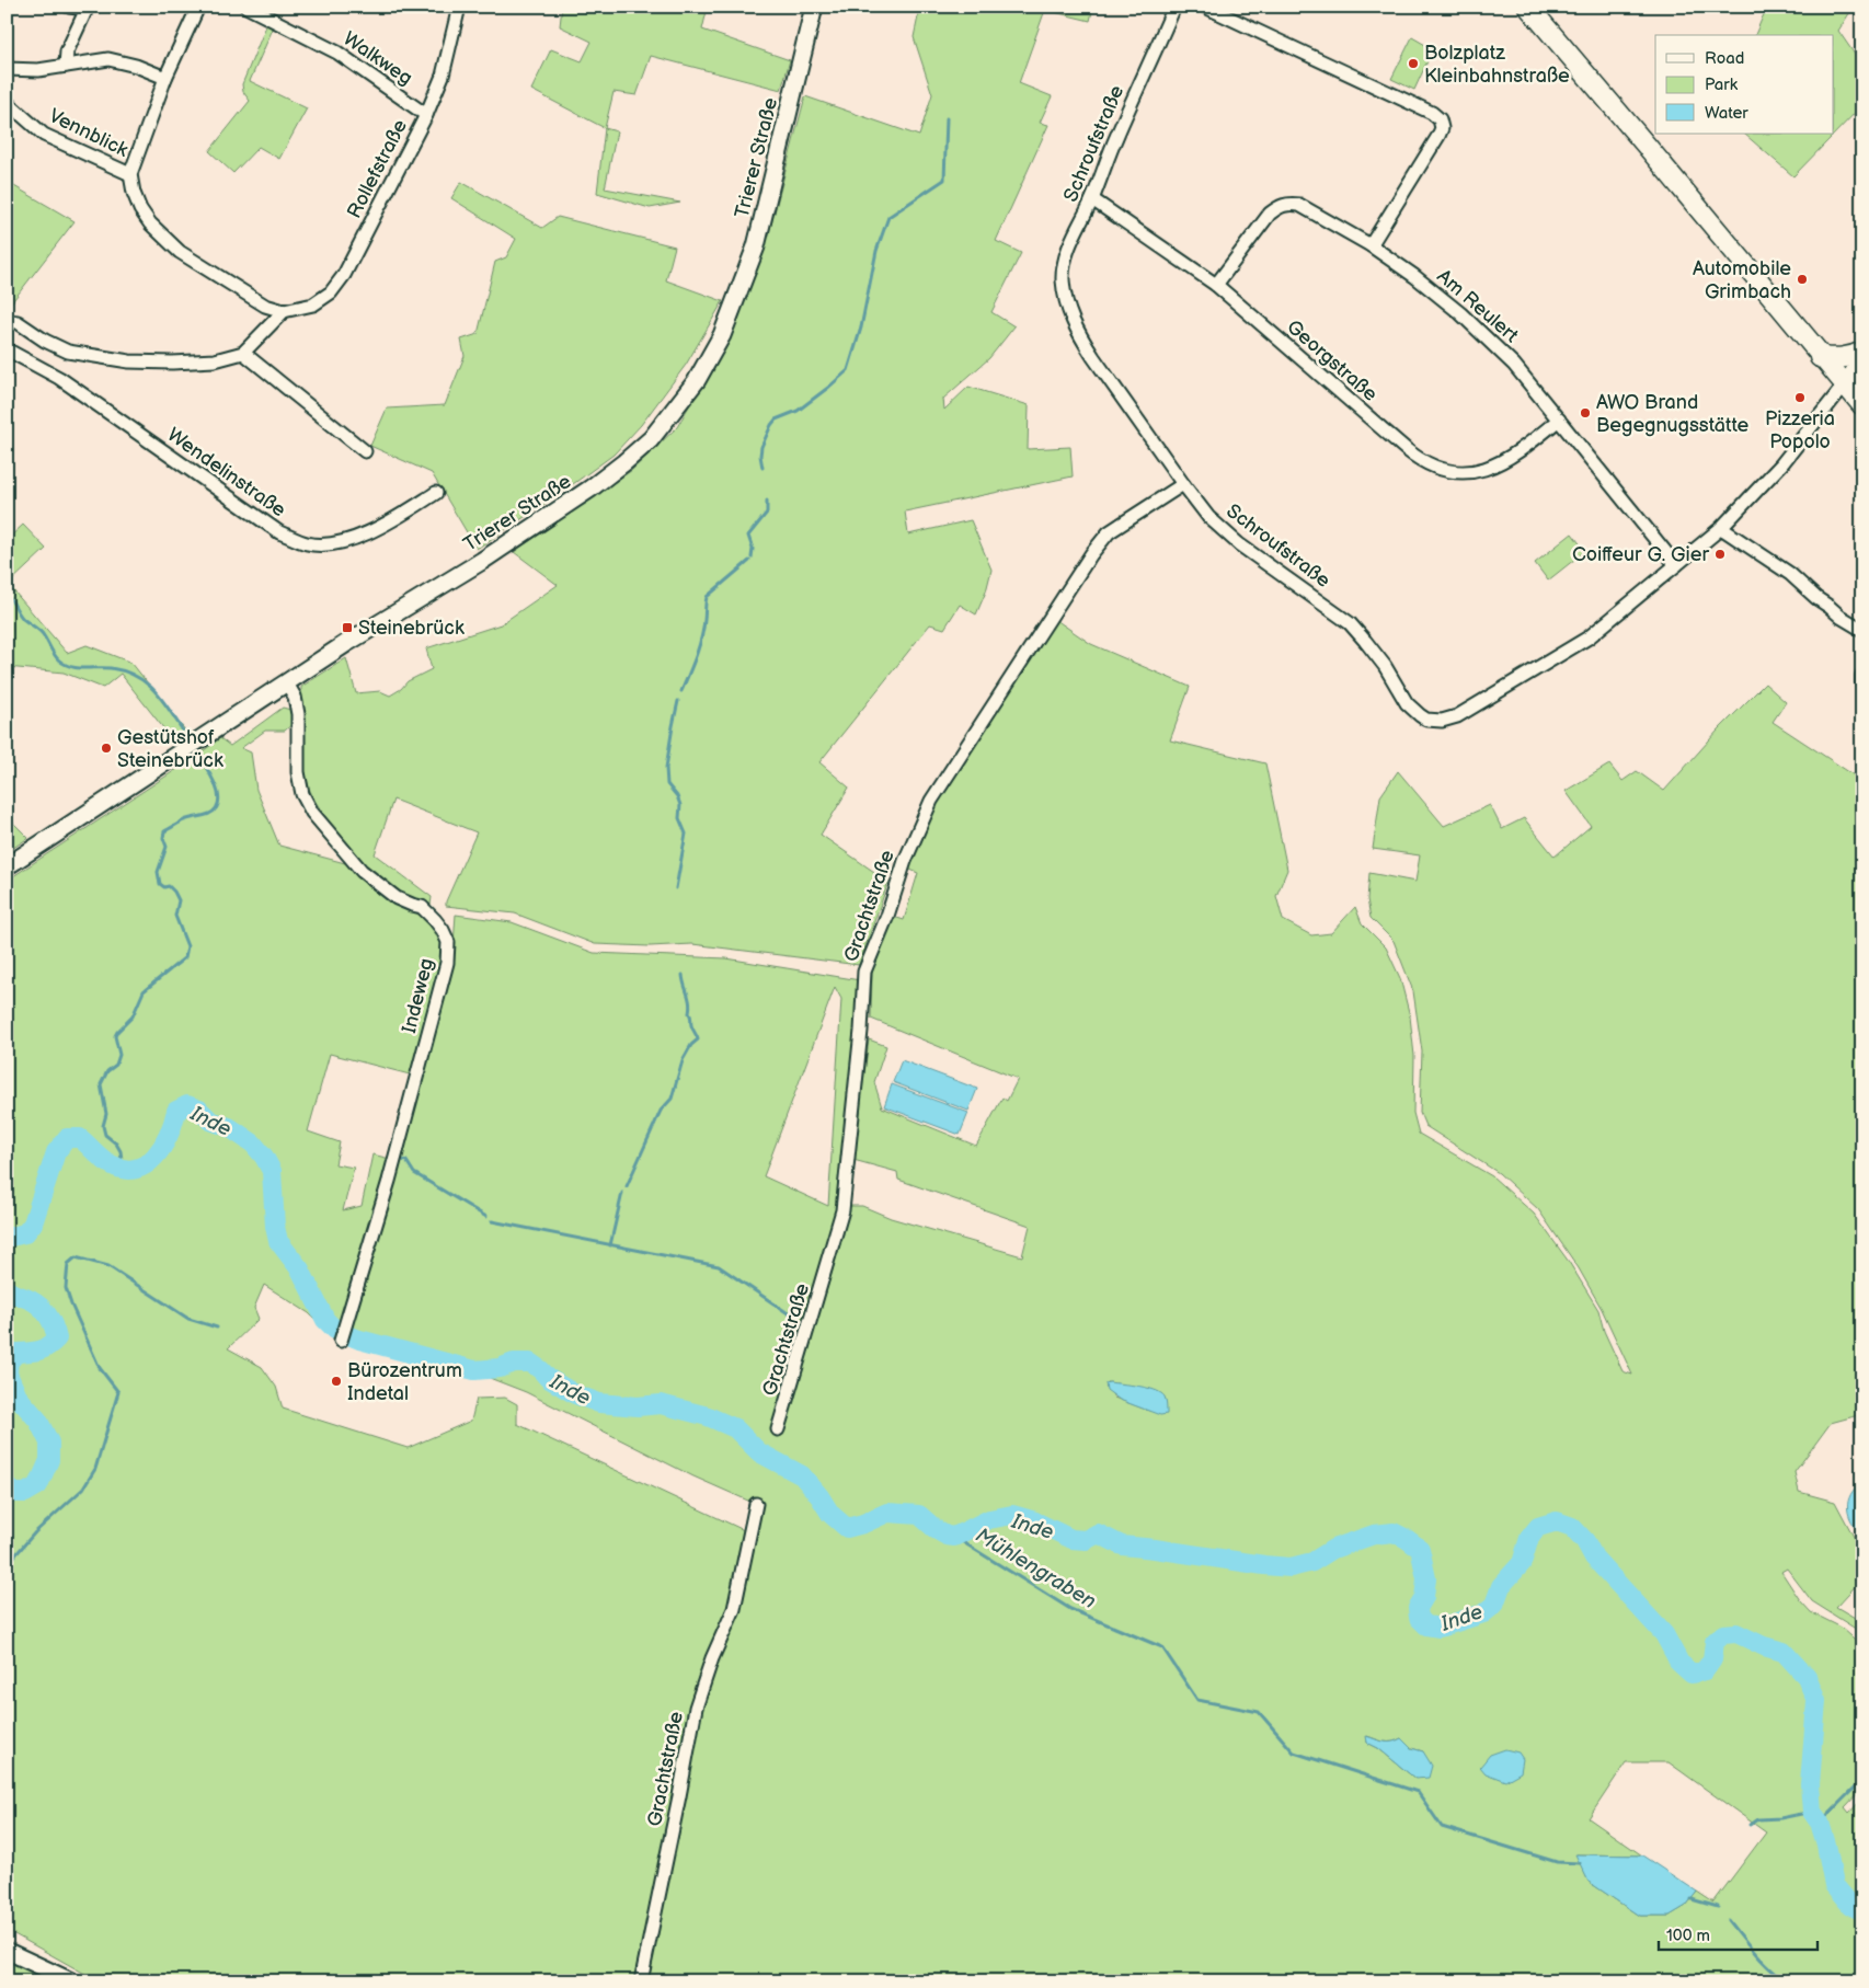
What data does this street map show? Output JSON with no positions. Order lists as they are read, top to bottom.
{
  "streets": {
    "main road": ["Trierer Straße"],
    "street": [
      "Walkweg",
      "Vennblick",
      "Schroufstraße",
      "Rollefstraße",
      "Am Reulert",
      "Georgstraße",
      "Wendelinstraße",
      "Grachtstraße",
      "Indeweg"
    ]
  },
  "crossings": [
    ["Walkweg", "Rollefstraße"],
    ["Schroufstraße", "Am Reulert"],
    ["Schroufstraße", "Georgstraße"],
    ["Schroufstraße", "Grachtstraße"],
    ["Trierer Straße", "Indeweg"],
    ["Am Reulert", "Georgstraße"]
  ],
  "water": ["Inde", "Mühlengraben"],
  "places": {
    "other": [
      "Bolzplatz Kleinbahnstraße",
      "Automobile Grimbach",
      "Pizzeria Popolo",
      "AWO Brand Begegnugsstätte",
      "Coiffeur G. Gier",
      "Gestütshof Steinebrück",
      "Bürozentrum Indetal"
    ],
    "transit": ["Steinebrück"]
  },
  "legend": ["Road", "Park", "Water"],
  "scale_bar": "100 m"
}
